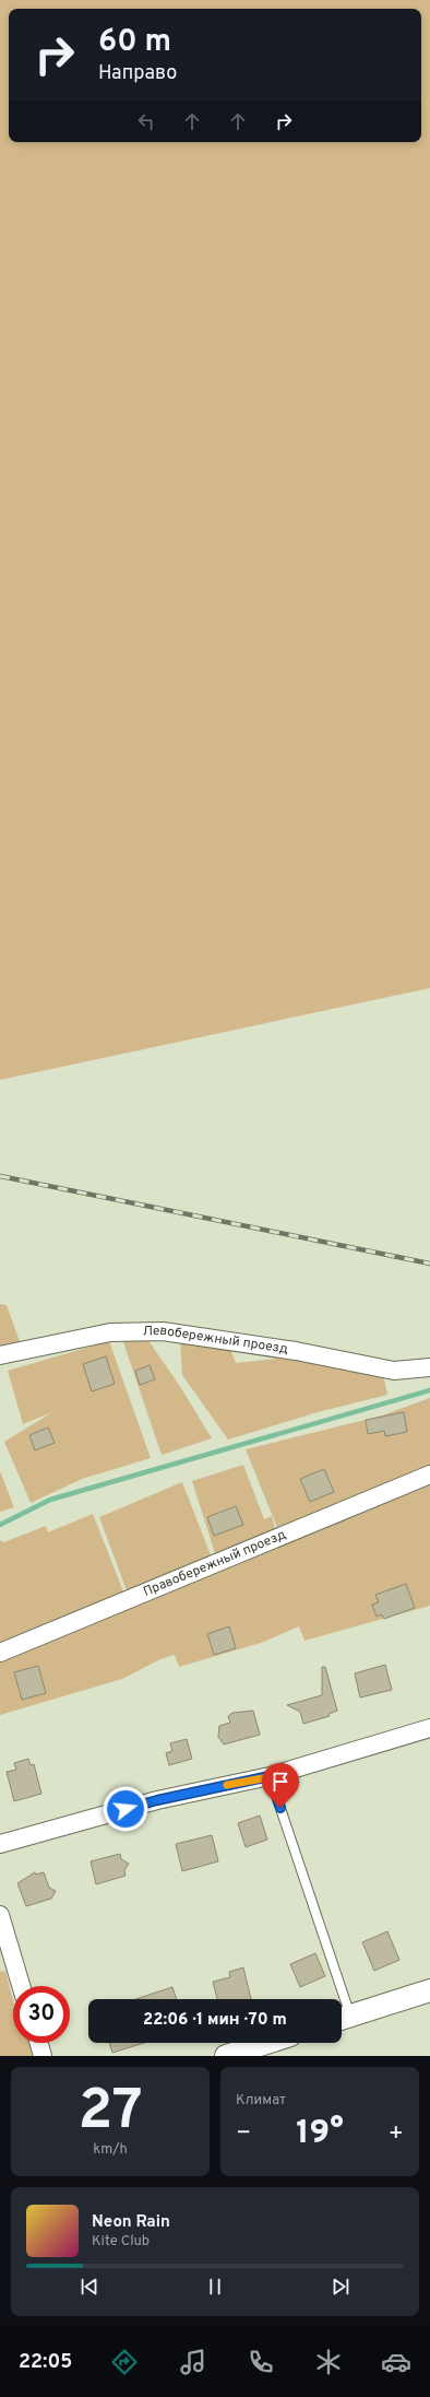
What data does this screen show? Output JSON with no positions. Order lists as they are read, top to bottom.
{
  "streets": {
    "street": ["Левобережный проезд", "Правобережный проезд"]
  },
  "page": {
    "turn": ["60 m", "Направо"],
    "limit": "30",
    "trip": "22:06 · 1 мин · 70 m",
    "tile": [
      ["27", "km/h"],
      "Климат"
    ],
    "heat": ["−", "19°", "+"],
    "song": ["Neon Rain", "Kite Club"],
    "tabs": "22:05"
  }
}
